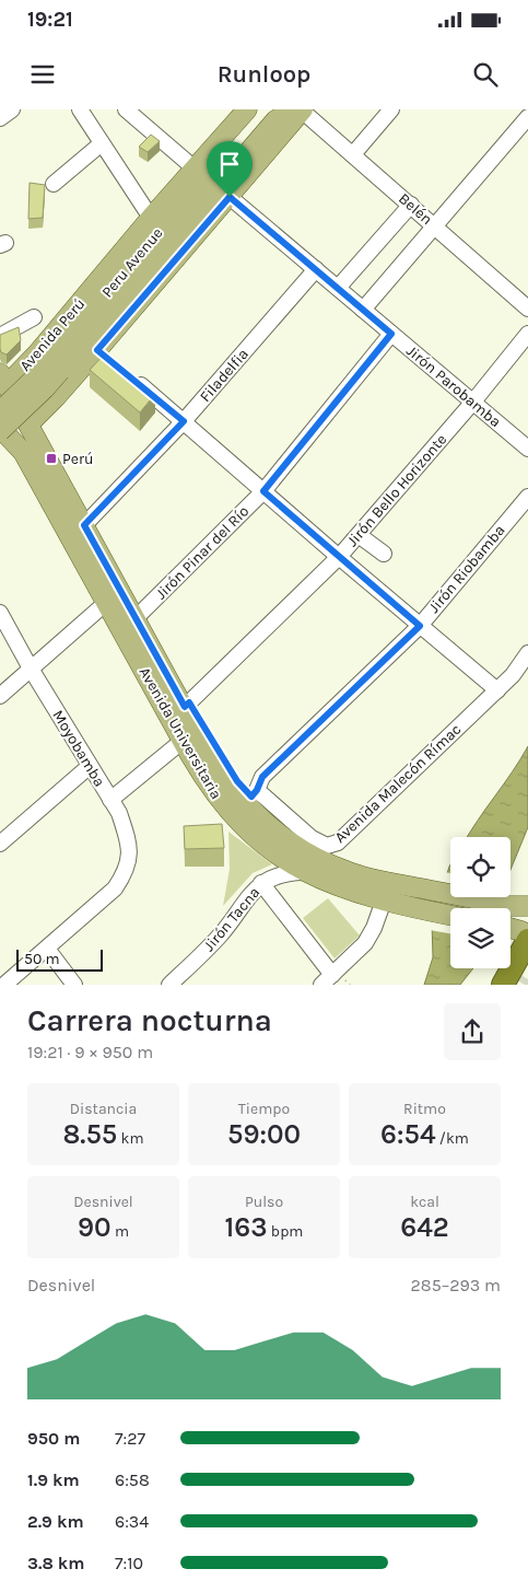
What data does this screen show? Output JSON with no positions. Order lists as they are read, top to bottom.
{
  "streets": {
    "main road": ["Peru Avenue", "Avenida Perú", "Avenida Universitaria"],
    "street": [
      "Belén",
      "Filadelfia",
      "Jirón Parobamba",
      "Jirón Bello Horizonte",
      "Jirón Pinar del Río",
      "Jirón Riobamba",
      "Moyobamba",
      "Avenida Malecón Rímac",
      "Jirón Tacna"
    ]
  },
  "crossings": [
    ["Belén", "Peru Avenue"],
    ["Peru Avenue", "Avenida Perú"],
    ["Avenida Perú", "Avenida Universitaria"],
    ["Filadelfia", "Jirón Parobamba"],
    ["Filadelfia", "Avenida Universitaria"],
    ["Jirón Parobamba", "Jirón Bello Horizonte"],
    ["Jirón Parobamba", "Jirón Pinar del Río"],
    ["Jirón Bello Horizonte", "Avenida Universitaria"],
    ["Jirón Pinar del Río", "Avenida Universitaria"],
    ["Jirón Riobamba", "Avenida Universitaria"],
    ["Jirón Riobamba", "Avenida Malecón Rímac"],
    ["Avenida Universitaria", "Avenida Malecón Rímac"],
    ["Avenida Universitaria", "Jirón Tacna"]
  ],
  "places": {
    "transit": ["Perú"]
  },
  "scale_bar": "50 m",
  "page": {
    "status": "19:21",
    "header": "Runloop",
    "scale": "50 m",
    "heading": ["Carrera nocturna", "19:21 · 9 × 950 m"],
    "stats": [
      ["Distancia", "8.55 km"],
      ["Tiempo", "59:00"],
      ["Ritmo", "6:54 /km"],
      ["Desnivel", "90 m"],
      ["Pulso", "163 bpm"],
      ["kcal", "642"]
    ],
    "chart": ["Desnivel", "285–293 m"],
    "list": [
      {
        "name": "950 m",
        "note": "7:27"
      },
      {
        "name": "1.9 km",
        "note": "6:58"
      },
      {
        "name": "2.9 km",
        "note": "6:34"
      },
      {
        "name": "3.8 km",
        "note": "7:10"
      }
    ]
  }
}
